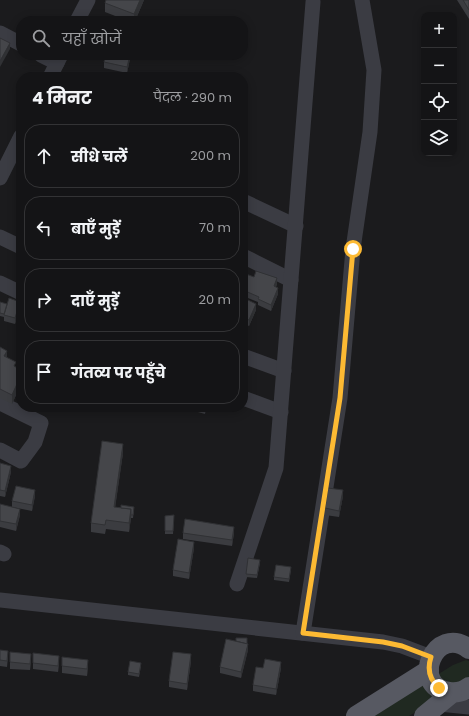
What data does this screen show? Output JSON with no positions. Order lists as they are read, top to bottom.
{
  "page": {
    "map_buttons": ["+", "−"],
    "search": "यहाँ खोजें",
    "heading": ["4 मिनट", "पैदल · 290 m"],
    "list": [
      ["सीधे चलें", "200 m"],
      ["बाएँ मुड़ें", "70 m"],
      ["दाएँ मुड़ें", "20 m"],
      "गंतव्य पर पहुँचे"
    ]
  }
}
